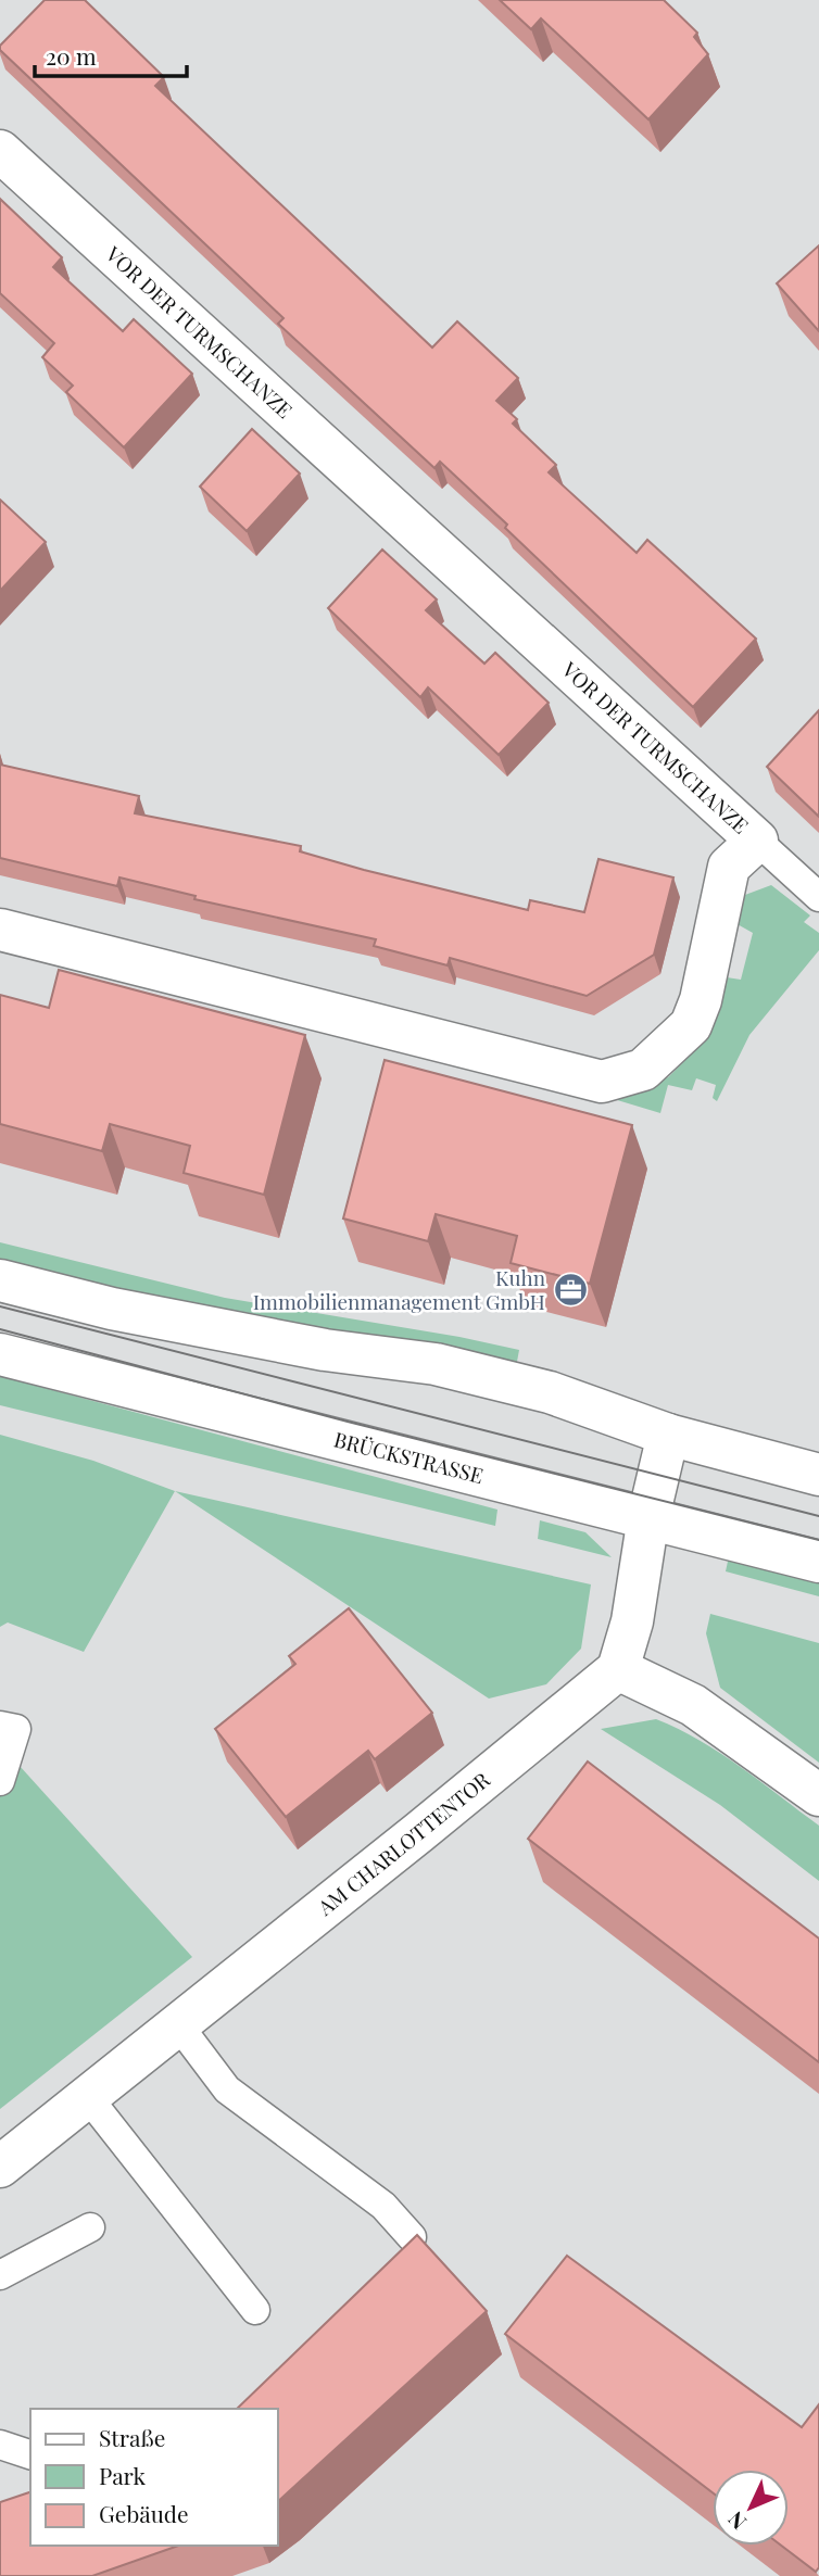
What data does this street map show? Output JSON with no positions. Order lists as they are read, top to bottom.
{
  "streets": {
    "street": ["VOR DER TURMSCHANZE", "BRÜCKSTRASSE", "AM CHARLOTTENTOR"]
  },
  "places": {
    "office": ["Kuhn Immobilienmanagement GmbH"]
  },
  "legend": ["Straße", "Park", "Gebäude"],
  "scale_bar": "20 m",
  "north": "bottom left"
}
